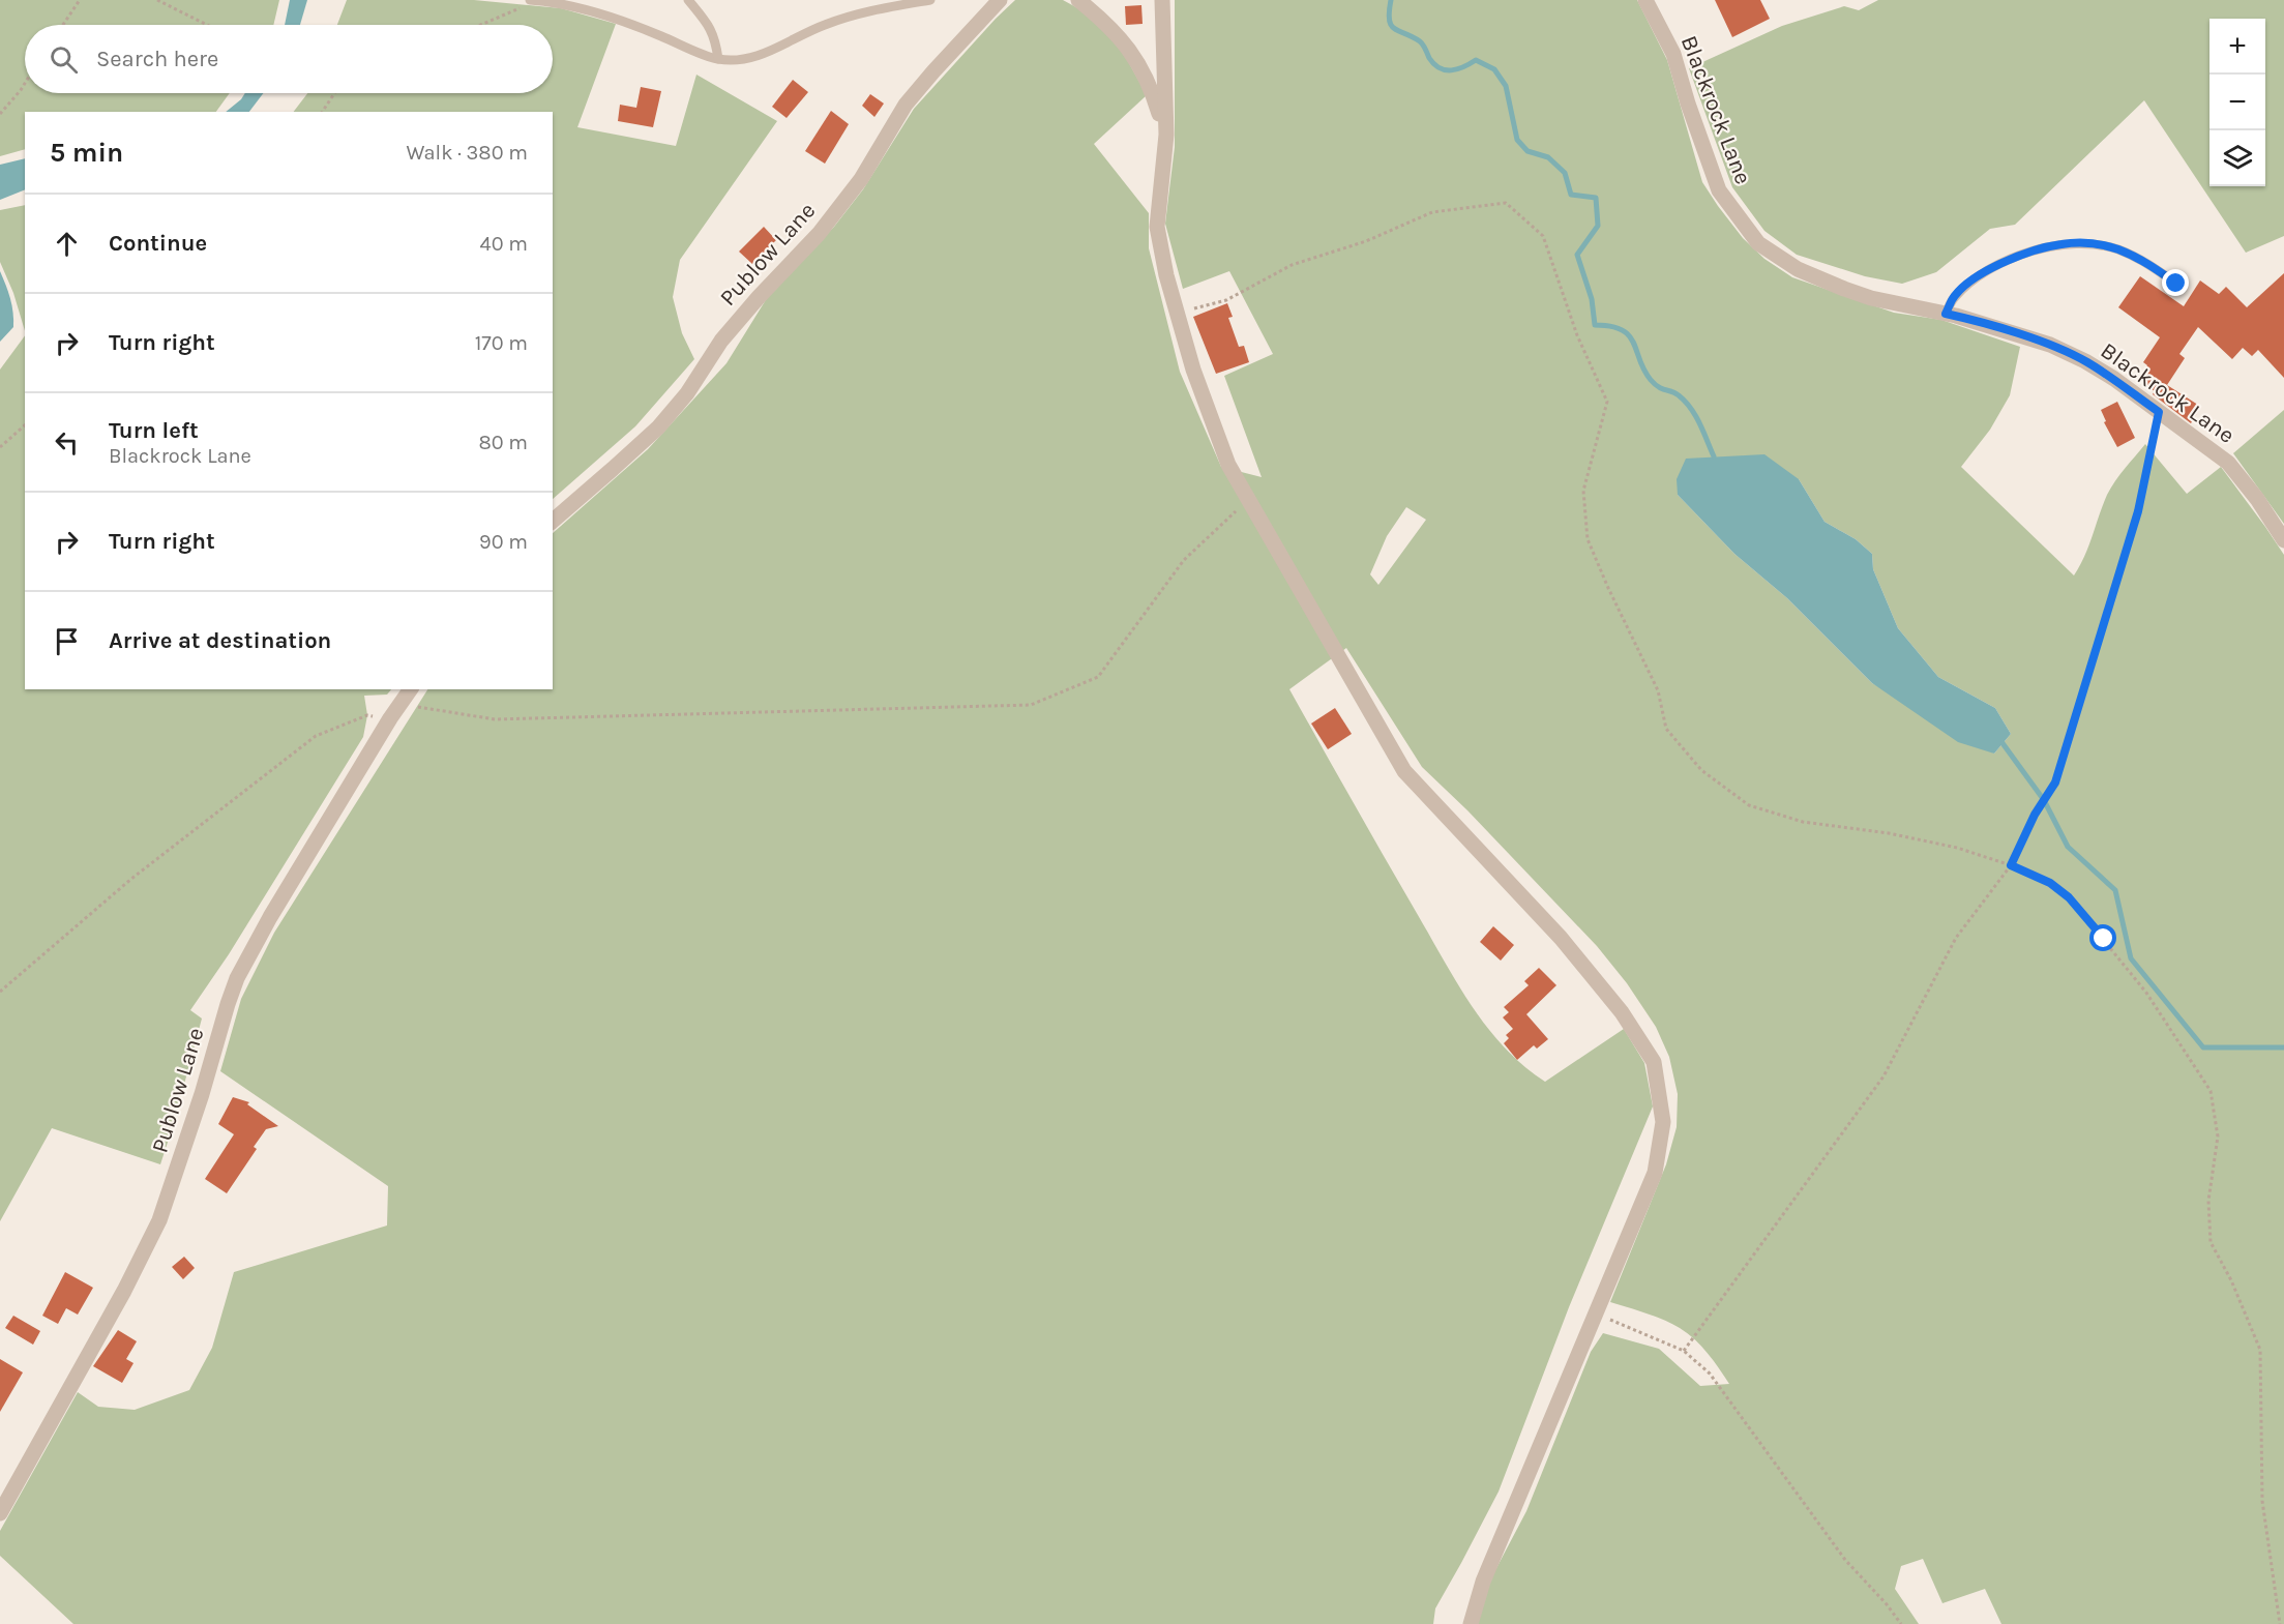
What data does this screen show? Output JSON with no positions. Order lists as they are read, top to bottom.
{
  "streets": {
    "street": ["Blackrock Lane", "Publow Lane"]
  },
  "page": {
    "map_buttons": ["+", "−"],
    "search": "Search here",
    "heading": ["5 min", "Walk · 380 m"],
    "list": [
      ["Continue", "40 m"],
      ["Turn right", "170 m"],
      ["Turn left", "Blackrock Lane", "80 m"],
      ["Turn right", "90 m"],
      "Arrive at destination"
    ]
  }
}
